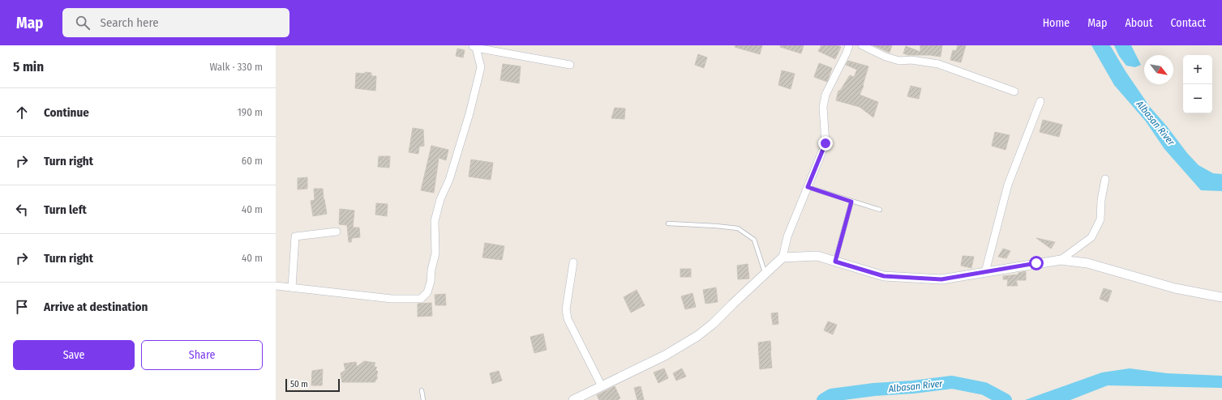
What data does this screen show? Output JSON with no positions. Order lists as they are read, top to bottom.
{
  "water": ["Albasan River"],
  "scale_bar": "50 m",
  "north": "bottom right",
  "page": {
    "header": "Map",
    "search": "Search here",
    "nav": [
      "Home",
      "Map",
      "About",
      "Contact"
    ],
    "heading": ["5 min", "Walk · 330 m"],
    "map_buttons": ["+", "−"],
    "list": [
      ["Continue", "190 m"],
      ["Turn right", "60 m"],
      ["Turn left", "40 m"],
      ["Turn right", "40 m"],
      "Arrive at destination"
    ],
    "buttons": ["Save", "Share"],
    "scale": "50 m"
  }
}
